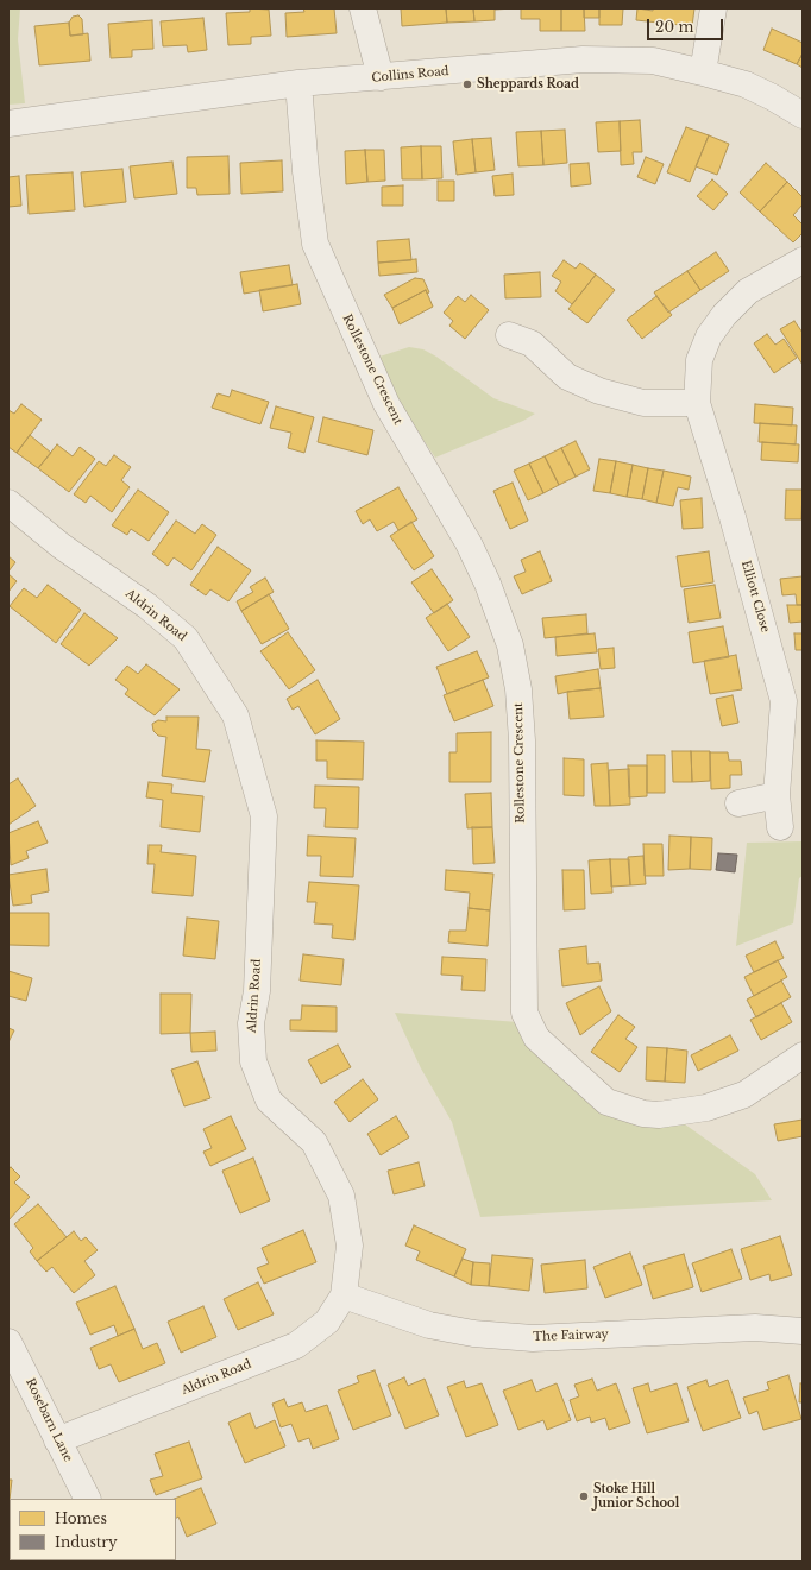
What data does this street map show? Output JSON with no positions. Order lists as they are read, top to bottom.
{
  "streets": {
    "street": [
      "Collins Road",
      "Rollestone Crescent",
      "Elliott Close",
      "Aldrin Road",
      "The Fairway",
      "Rosebarn Lane"
    ]
  },
  "crossings": [
    ["Collins Road", "Rollestone Crescent"],
    ["Aldrin Road", "The Fairway"],
    ["Aldrin Road", "Rosebarn Lane"]
  ],
  "places": ["Sheppards Road", "Stoke Hill Junior School"],
  "legend": ["Homes", "Industry"],
  "scale_bar": "20 m"
}
